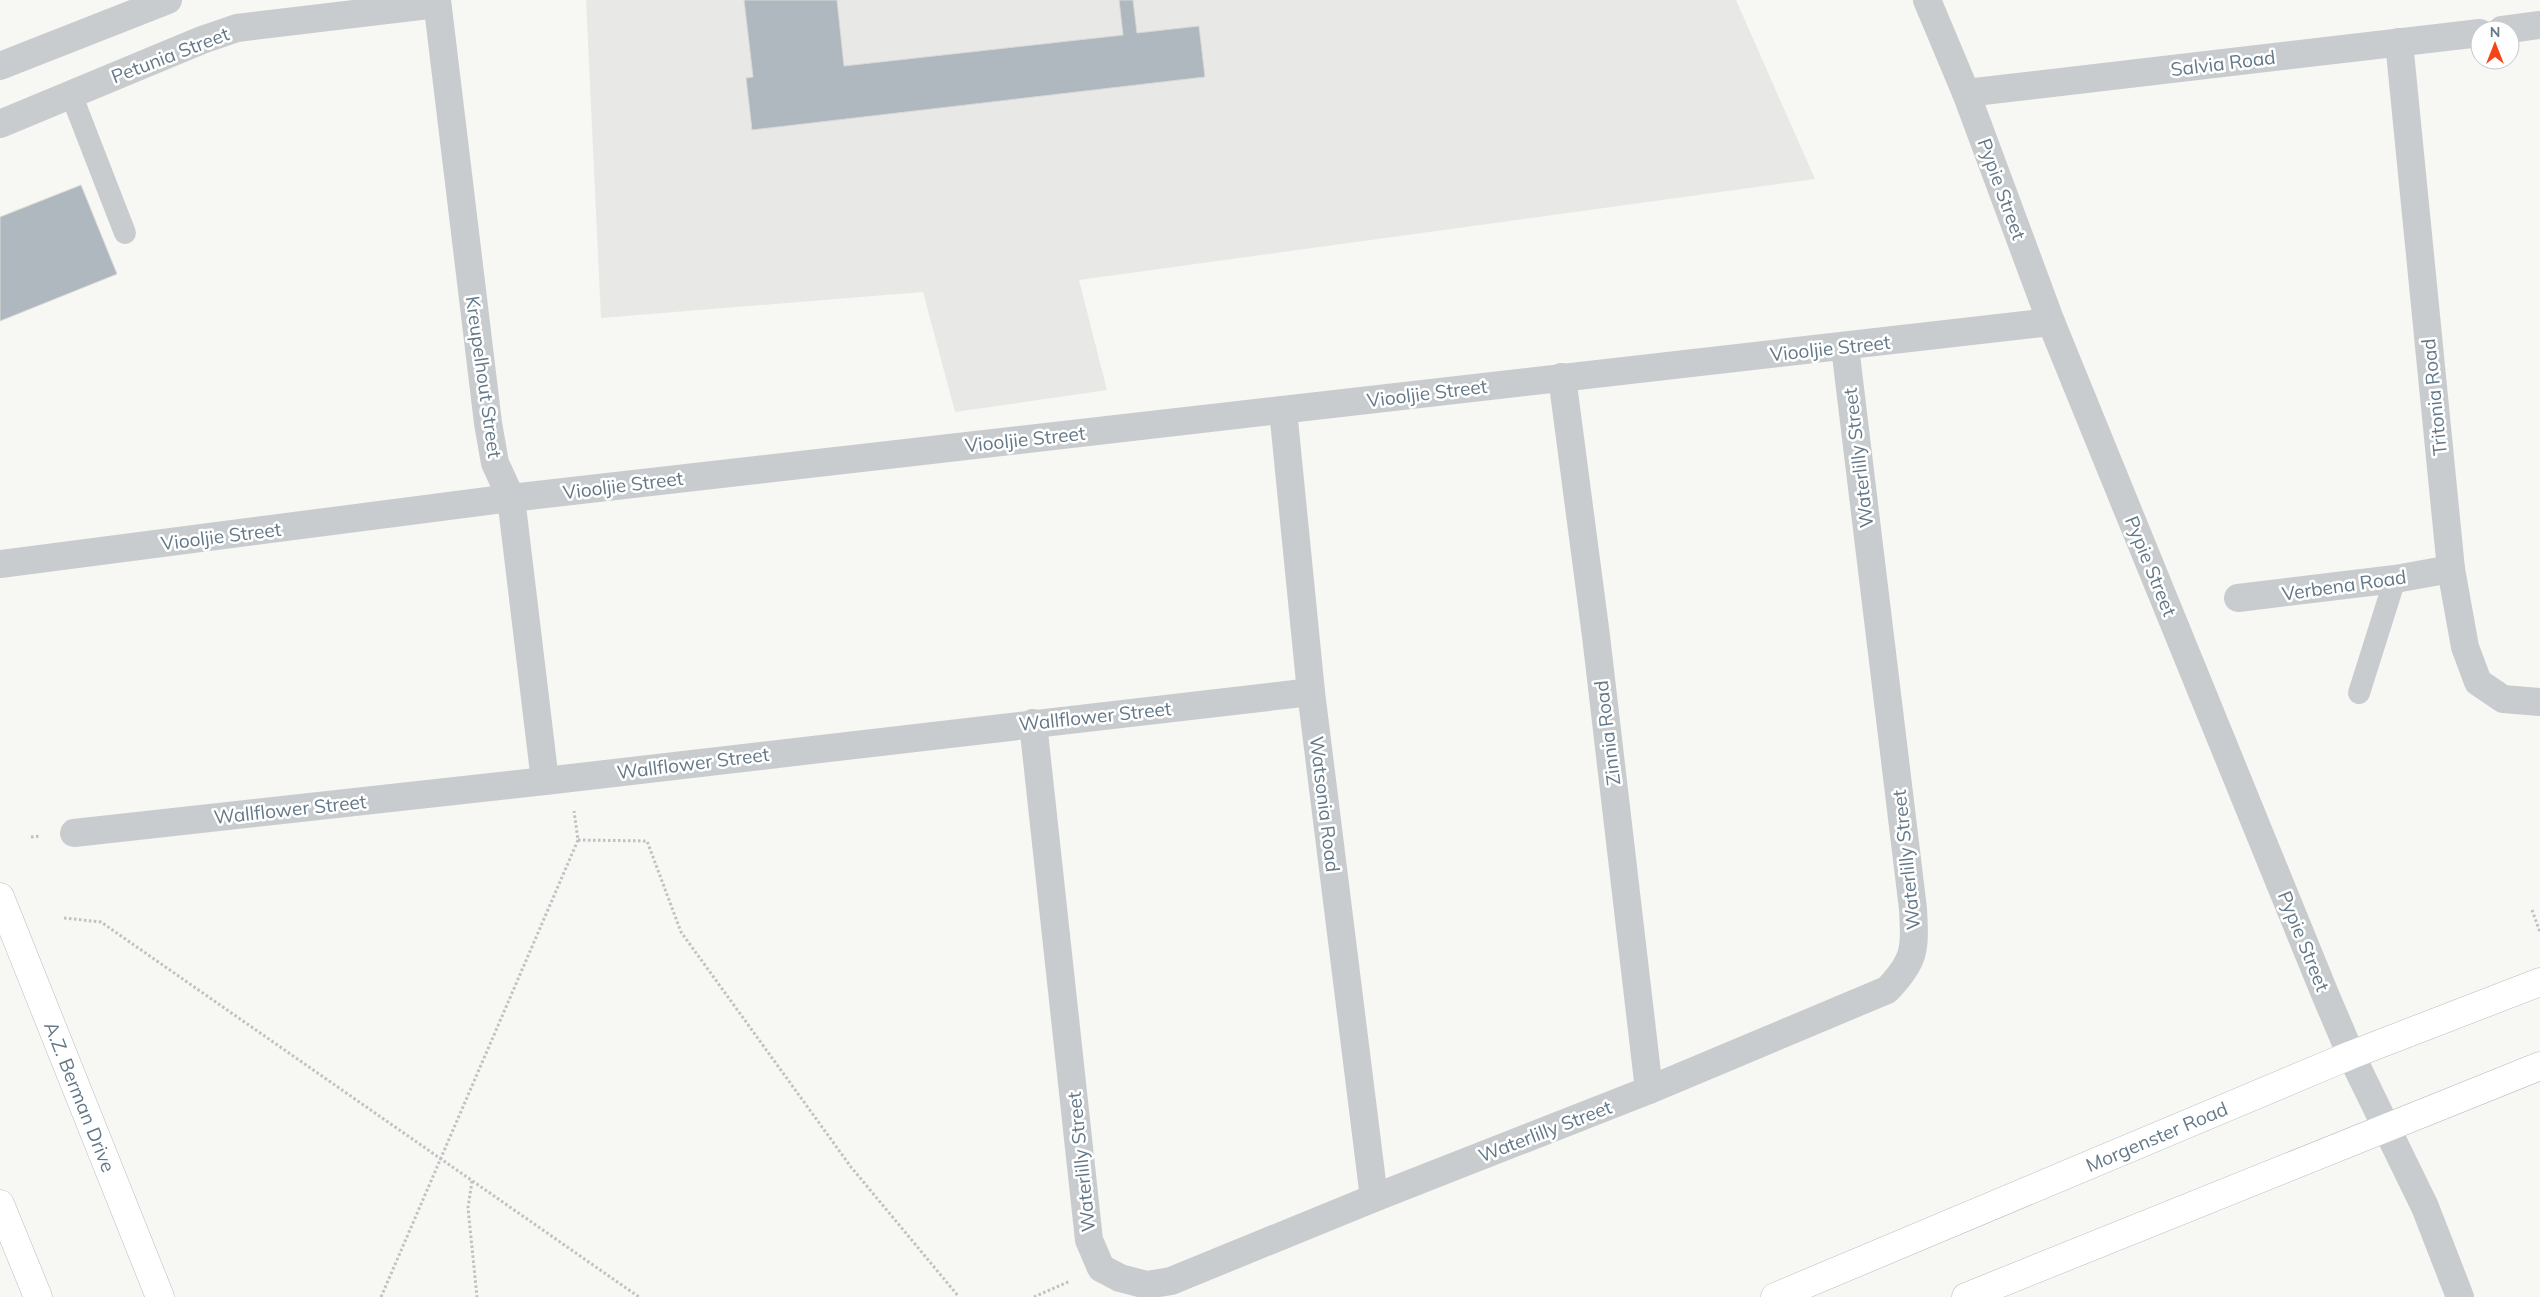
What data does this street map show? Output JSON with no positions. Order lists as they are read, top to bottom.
{
  "streets": {
    "main road": ["A.Z. Berman Drive", "Morgenster Road"],
    "street": [
      "Petunia Street",
      "Salvia Road",
      "Pypie Street",
      "Viooljie Street",
      "Kreupelhout Street",
      "Tritonia Road",
      "Waterlilly Street",
      "Verbena Road",
      "Wallflower Street",
      "Zinnia Road",
      "Watsonia Road"
    ]
  },
  "crossings": [
    ["Petunia Street", "Kreupelhout Street"],
    ["Salvia Road", "Pypie Street"],
    ["Salvia Road", "Tritonia Road"],
    ["Pypie Street", "Viooljie Street"],
    ["Pypie Street", "Morgenster Road"],
    ["Viooljie Street", "Kreupelhout Street"],
    ["Viooljie Street", "Waterlilly Street"],
    ["Viooljie Street", "Zinnia Road"],
    ["Viooljie Street", "Watsonia Road"],
    ["Kreupelhout Street", "Wallflower Street"],
    ["Tritonia Road", "Verbena Road"],
    ["Waterlilly Street", "Wallflower Street"],
    ["Waterlilly Street", "Zinnia Road"],
    ["Waterlilly Street", "Watsonia Road"],
    ["Wallflower Street", "Watsonia Road"]
  ],
  "north": "top"
}
